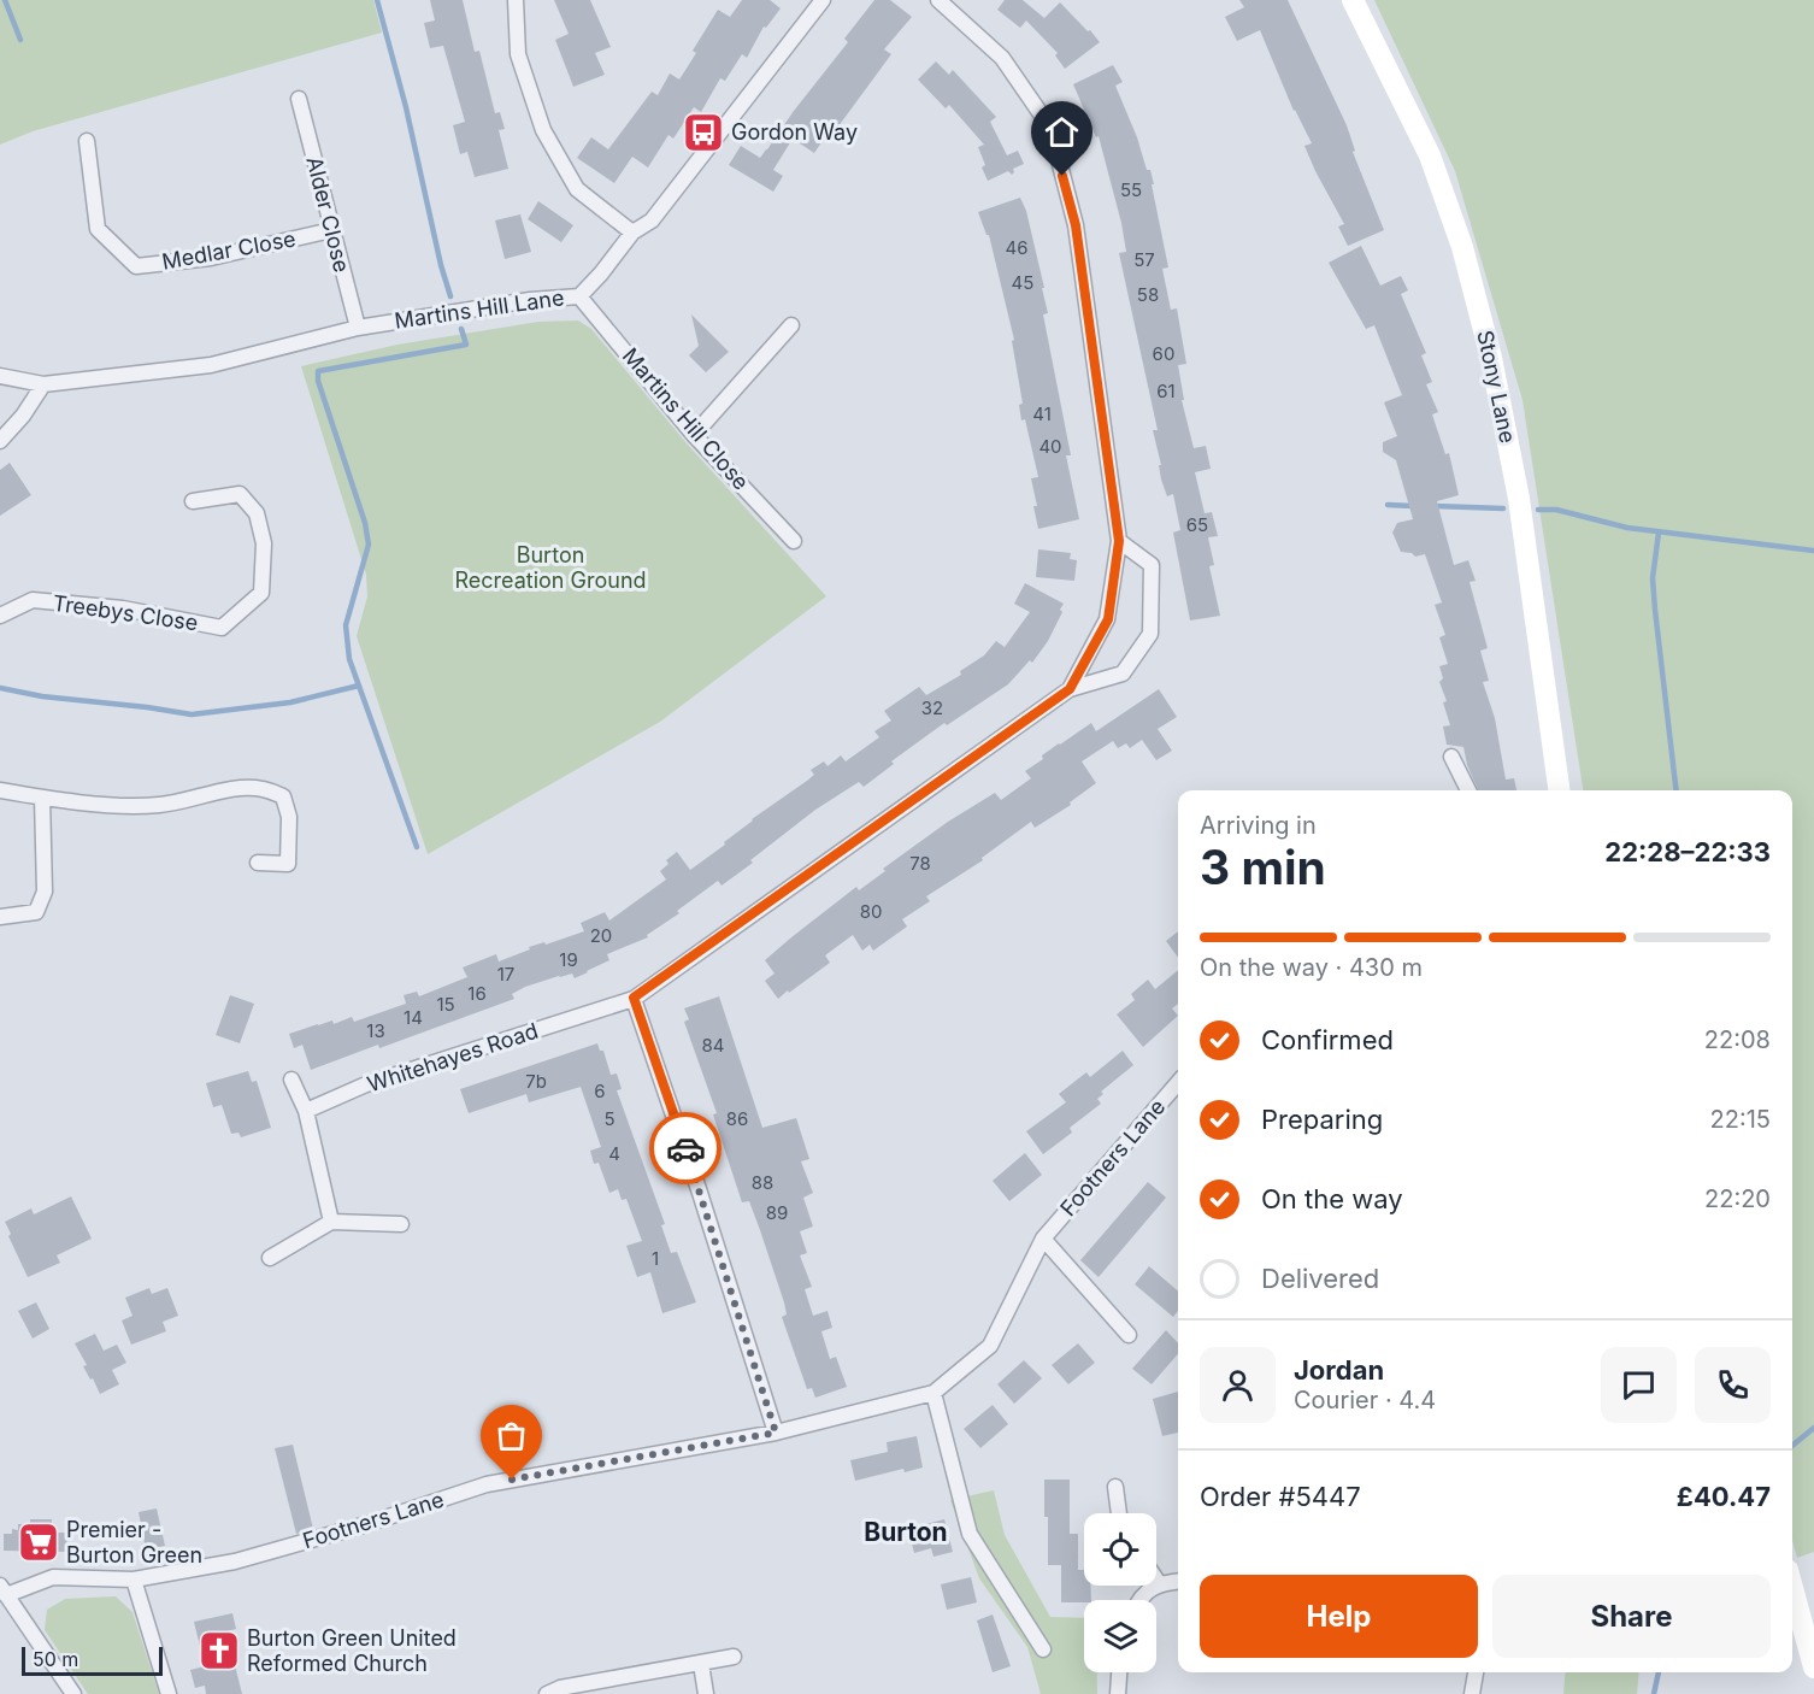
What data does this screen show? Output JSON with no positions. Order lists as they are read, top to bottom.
{
  "streets": {
    "main road": ["Stony Lane"],
    "street": [
      "Alder Close",
      "Medlar Close",
      "Martins Hill Lane",
      "Martins Hill Close",
      "Treebys Close",
      "Whitehayes Road",
      "Footners Lane"
    ]
  },
  "crossings": [
    ["Alder Close", "Medlar Close"],
    ["Alder Close", "Martins Hill Lane"],
    ["Martins Hill Lane", "Martins Hill Close"]
  ],
  "districts": ["Burton"],
  "parks": ["Burton Recreation Ground"],
  "places": {
    "bus stop": ["Gordon Way"],
    "supermarket": ["Premier - Burton Green"],
    "church": ["Burton Green United Reformed Church"]
  },
  "house_numbers": [
    "55",
    "46",
    "57",
    "45",
    "58",
    "60",
    "61",
    "41",
    "40",
    "65",
    "32",
    "78",
    "80",
    "20",
    "19",
    "17",
    "16",
    "15",
    "14",
    "13",
    "84",
    "7b",
    "6",
    "5",
    "86",
    "4",
    "88",
    "89",
    "1"
  ],
  "scale_bar": "50 m",
  "page": {
    "heading": ["3 min", "Arriving in", "22:28–22:33"],
    "panel": [
      "Jordan",
      "Courier · 4.4",
      "Order #5447",
      "£40.47"
    ],
    "bar": "On the way · 430 m",
    "list": [
      ["Confirmed", "22:08"],
      ["Preparing", "22:15"],
      ["On the way", "22:20"],
      "Delivered"
    ],
    "buttons": ["Help", "Share"],
    "scale": "50 m"
  }
}
